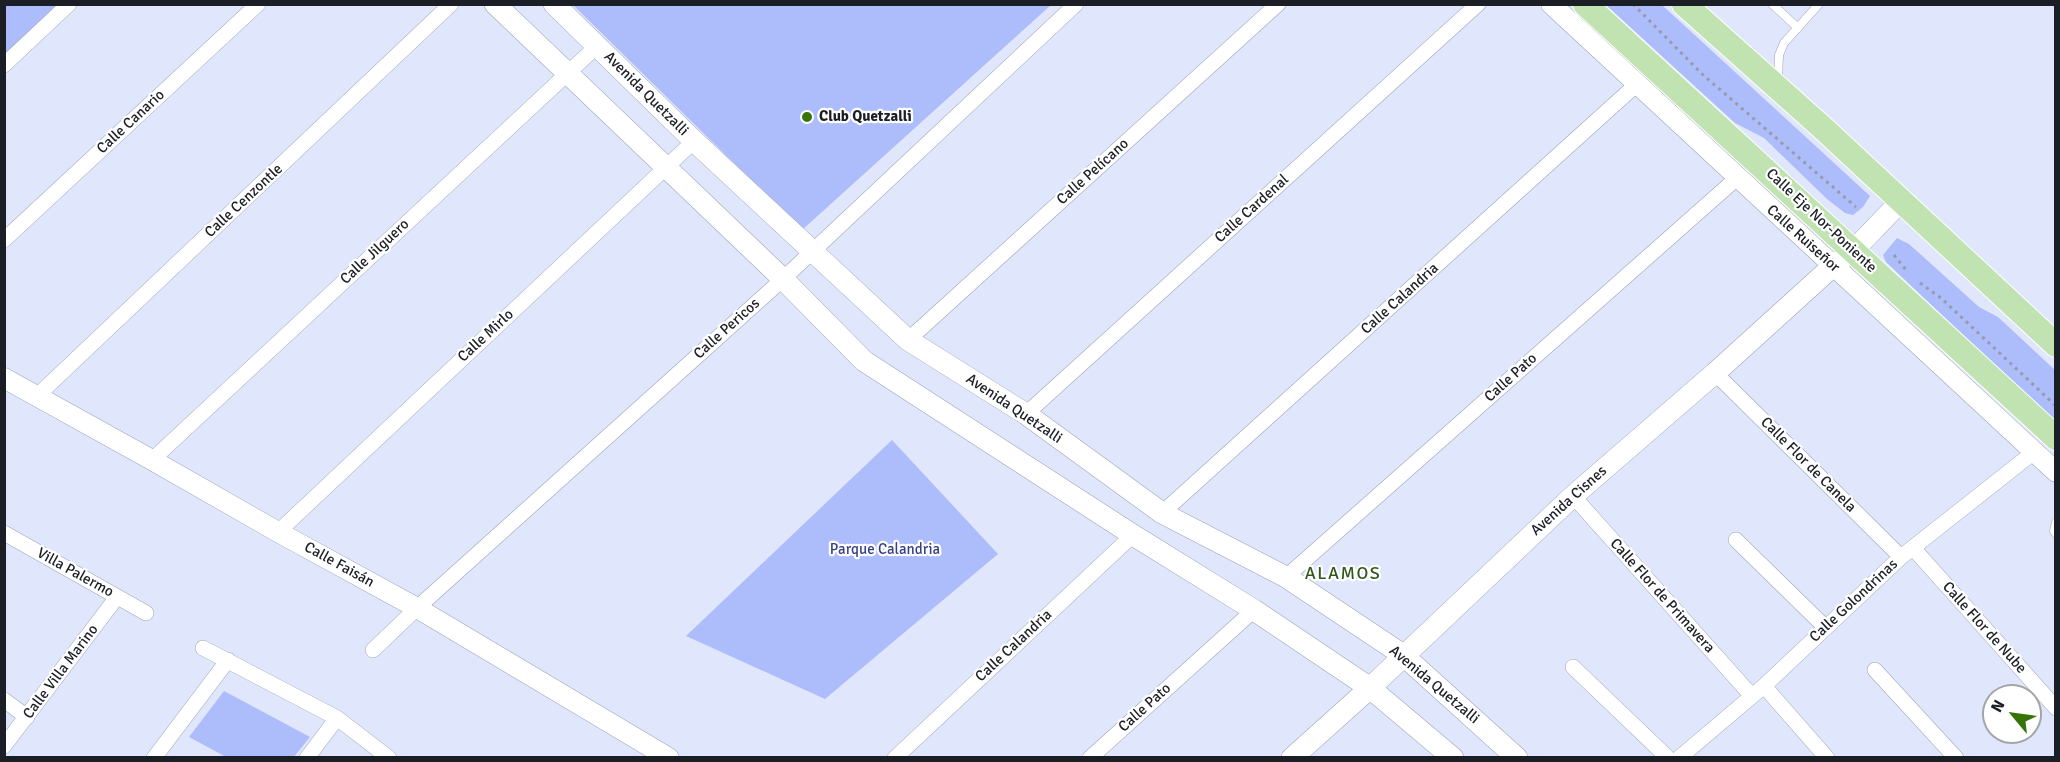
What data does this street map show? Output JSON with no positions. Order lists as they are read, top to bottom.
{
  "streets": {
    "main road": ["Avenida Quetzalli", "Calle Eje Nor-Poniente", "Avenida Cisnes"],
    "street": [
      "Calle Canario",
      "Calle Pelícano",
      "Calle Cenzontle",
      "Calle Cardenal",
      "Calle Ruiseñor",
      "Calle Jilguero",
      "Calle Calandria",
      "Calle Pericos",
      "Calle Mirlo",
      "Calle Pato",
      "Calle Flor de Canela",
      "Calle Faisán",
      "Villa Palermo",
      "Calle Flor de Primavera",
      "Calle Golondrinas",
      "Calle Flor de Nube",
      "Calle Villa Marino"
    ]
  },
  "crossings": [
    ["Avenida Quetzalli", "Calle Pelícano"],
    ["Avenida Quetzalli", "Calle Cardenal"],
    ["Avenida Quetzalli", "Calle Jilguero"],
    ["Avenida Quetzalli", "Calle Calandria"],
    ["Avenida Quetzalli", "Calle Pericos"],
    ["Avenida Quetzalli", "Calle Mirlo"],
    ["Avenida Quetzalli", "Calle Pato"],
    ["Avenida Quetzalli", "Avenida Cisnes"],
    ["Calle Cenzontle", "Calle Faisán"],
    ["Calle Eje Nor-Poniente", "Avenida Cisnes"],
    ["Calle Ruiseñor", "Calle Calandria"],
    ["Calle Ruiseñor", "Calle Pato"],
    ["Calle Ruiseñor", "Avenida Cisnes"],
    ["Calle Ruiseñor", "Calle Golondrinas"],
    ["Calle Jilguero", "Calle Faisán"],
    ["Calle Pericos", "Calle Faisán"],
    ["Calle Mirlo", "Calle Faisán"],
    ["Calle Flor de Canela", "Avenida Cisnes"],
    ["Calle Flor de Canela", "Calle Golondrinas"],
    ["Calle Flor de Canela", "Calle Flor de Nube"],
    ["Avenida Cisnes", "Calle Flor de Primavera"],
    ["Villa Palermo", "Calle Villa Marino"],
    ["Calle Flor de Primavera", "Calle Golondrinas"],
    ["Calle Golondrinas", "Calle Flor de Nube"]
  ],
  "districts": ["ALAMOS"],
  "parks": ["Parque Calandria"],
  "places": ["Club Quetzalli"],
  "north": "top left"
}
